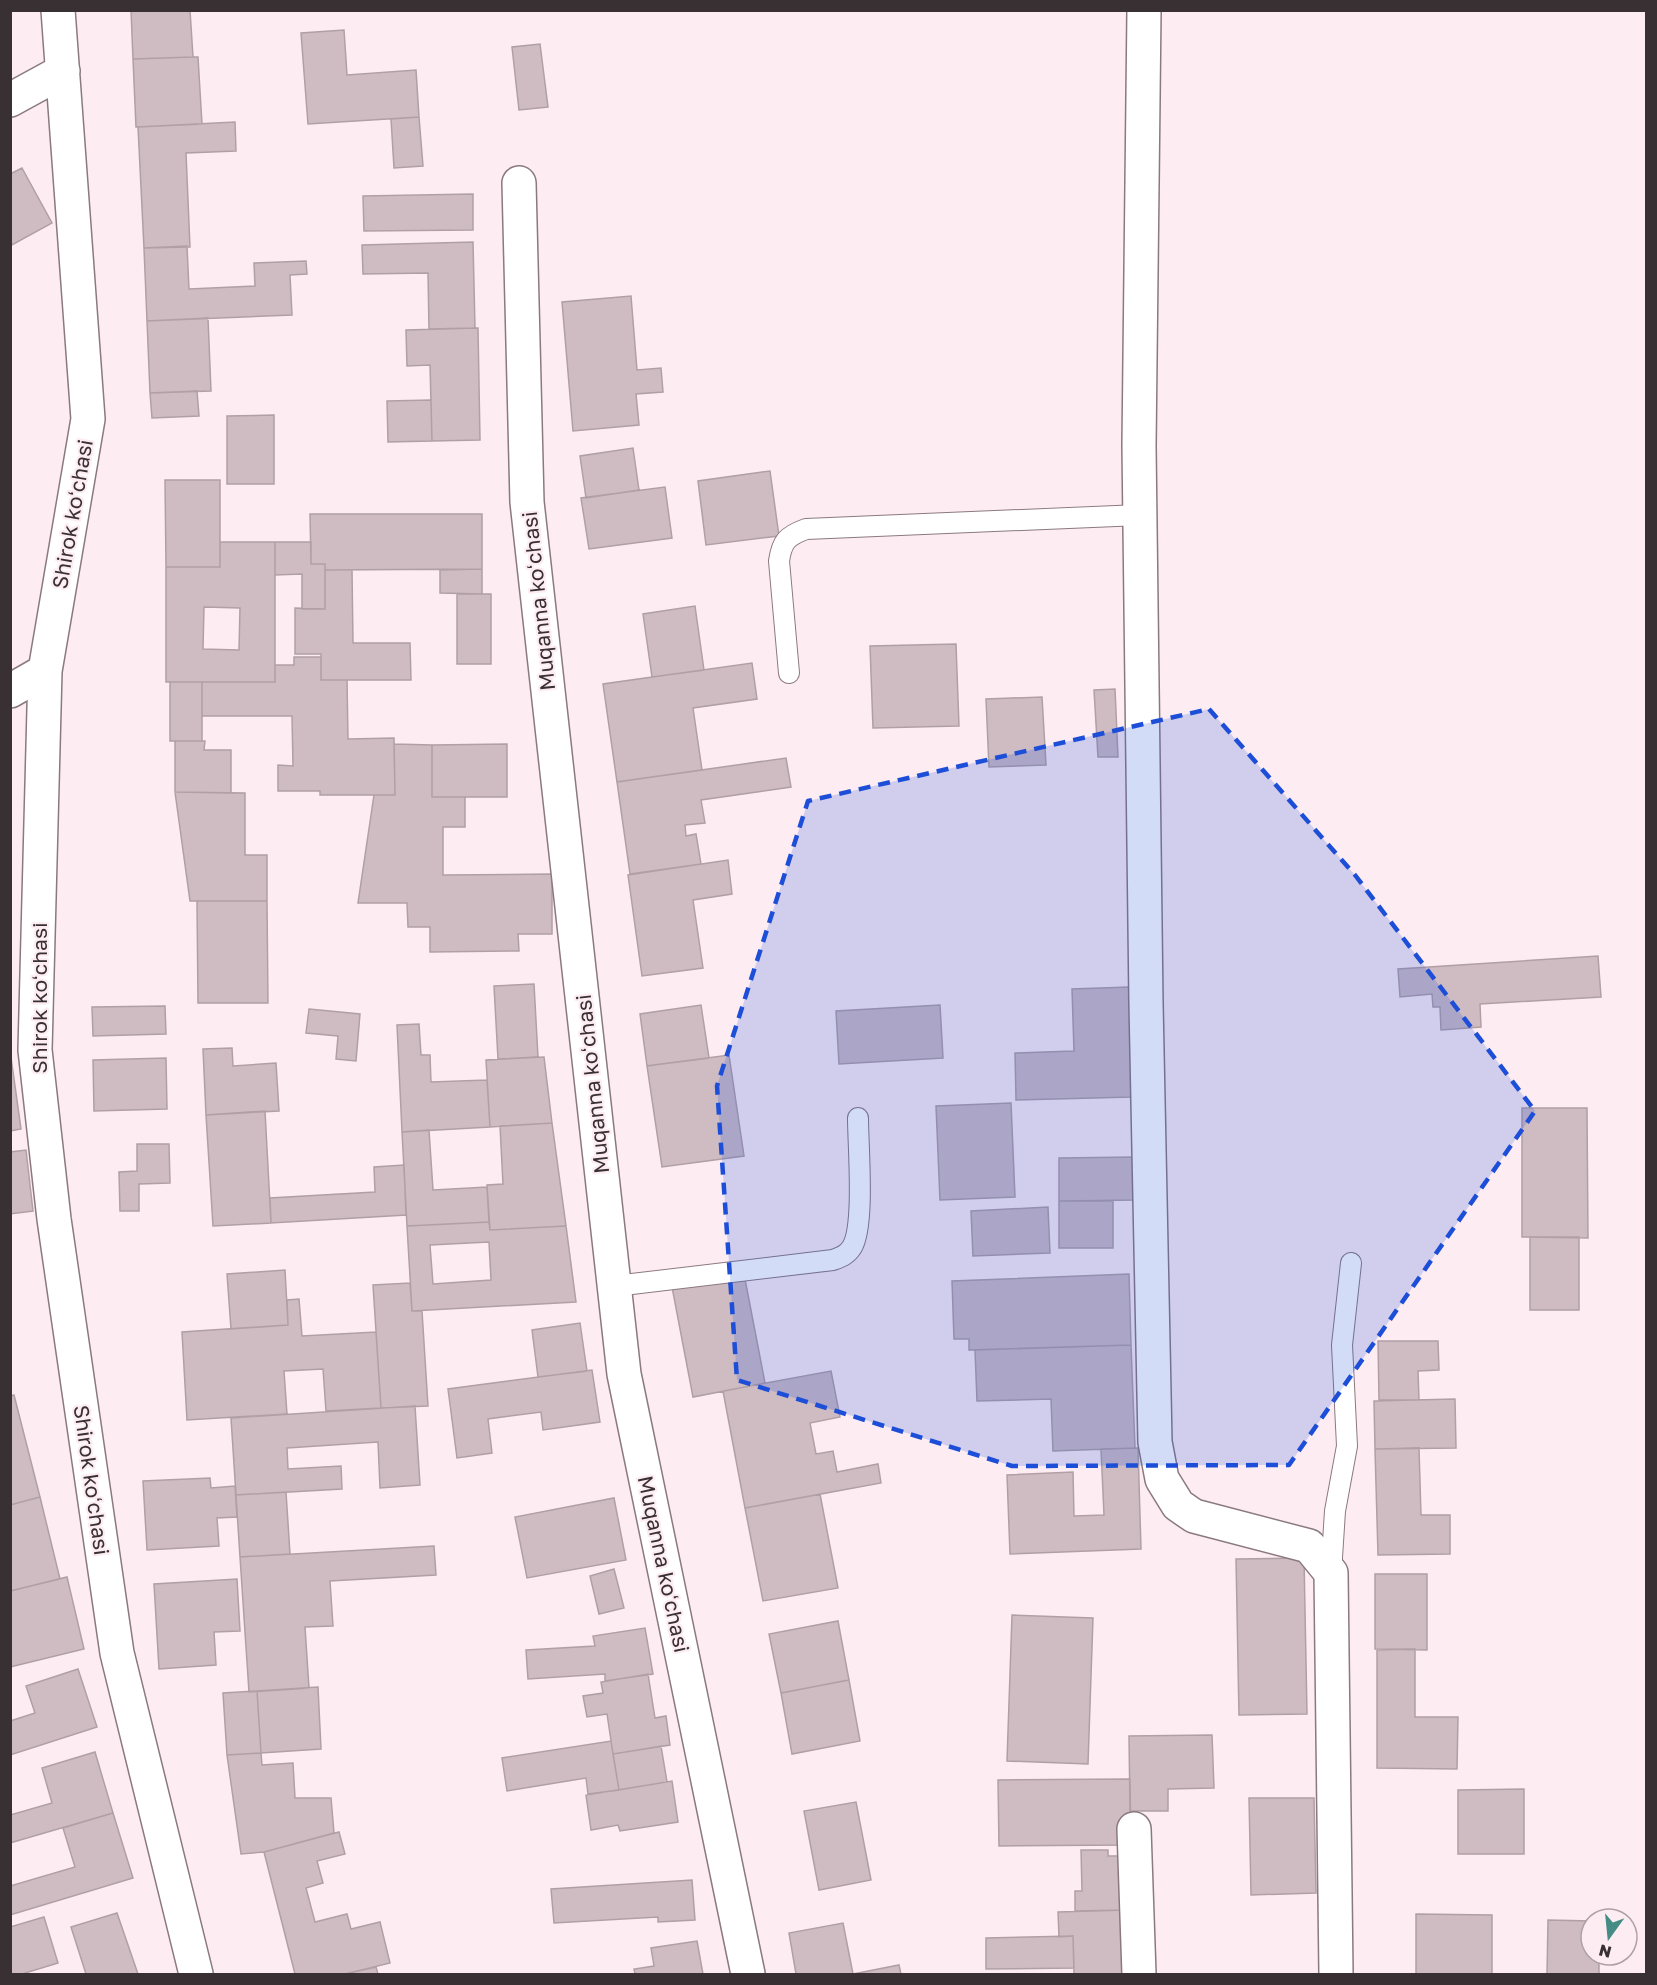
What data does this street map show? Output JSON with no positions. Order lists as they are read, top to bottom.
{
  "streets": {
    "street": ["Shirok koʻchasi", "Muqanna koʻchasi"]
  },
  "north": "bottom"
}
